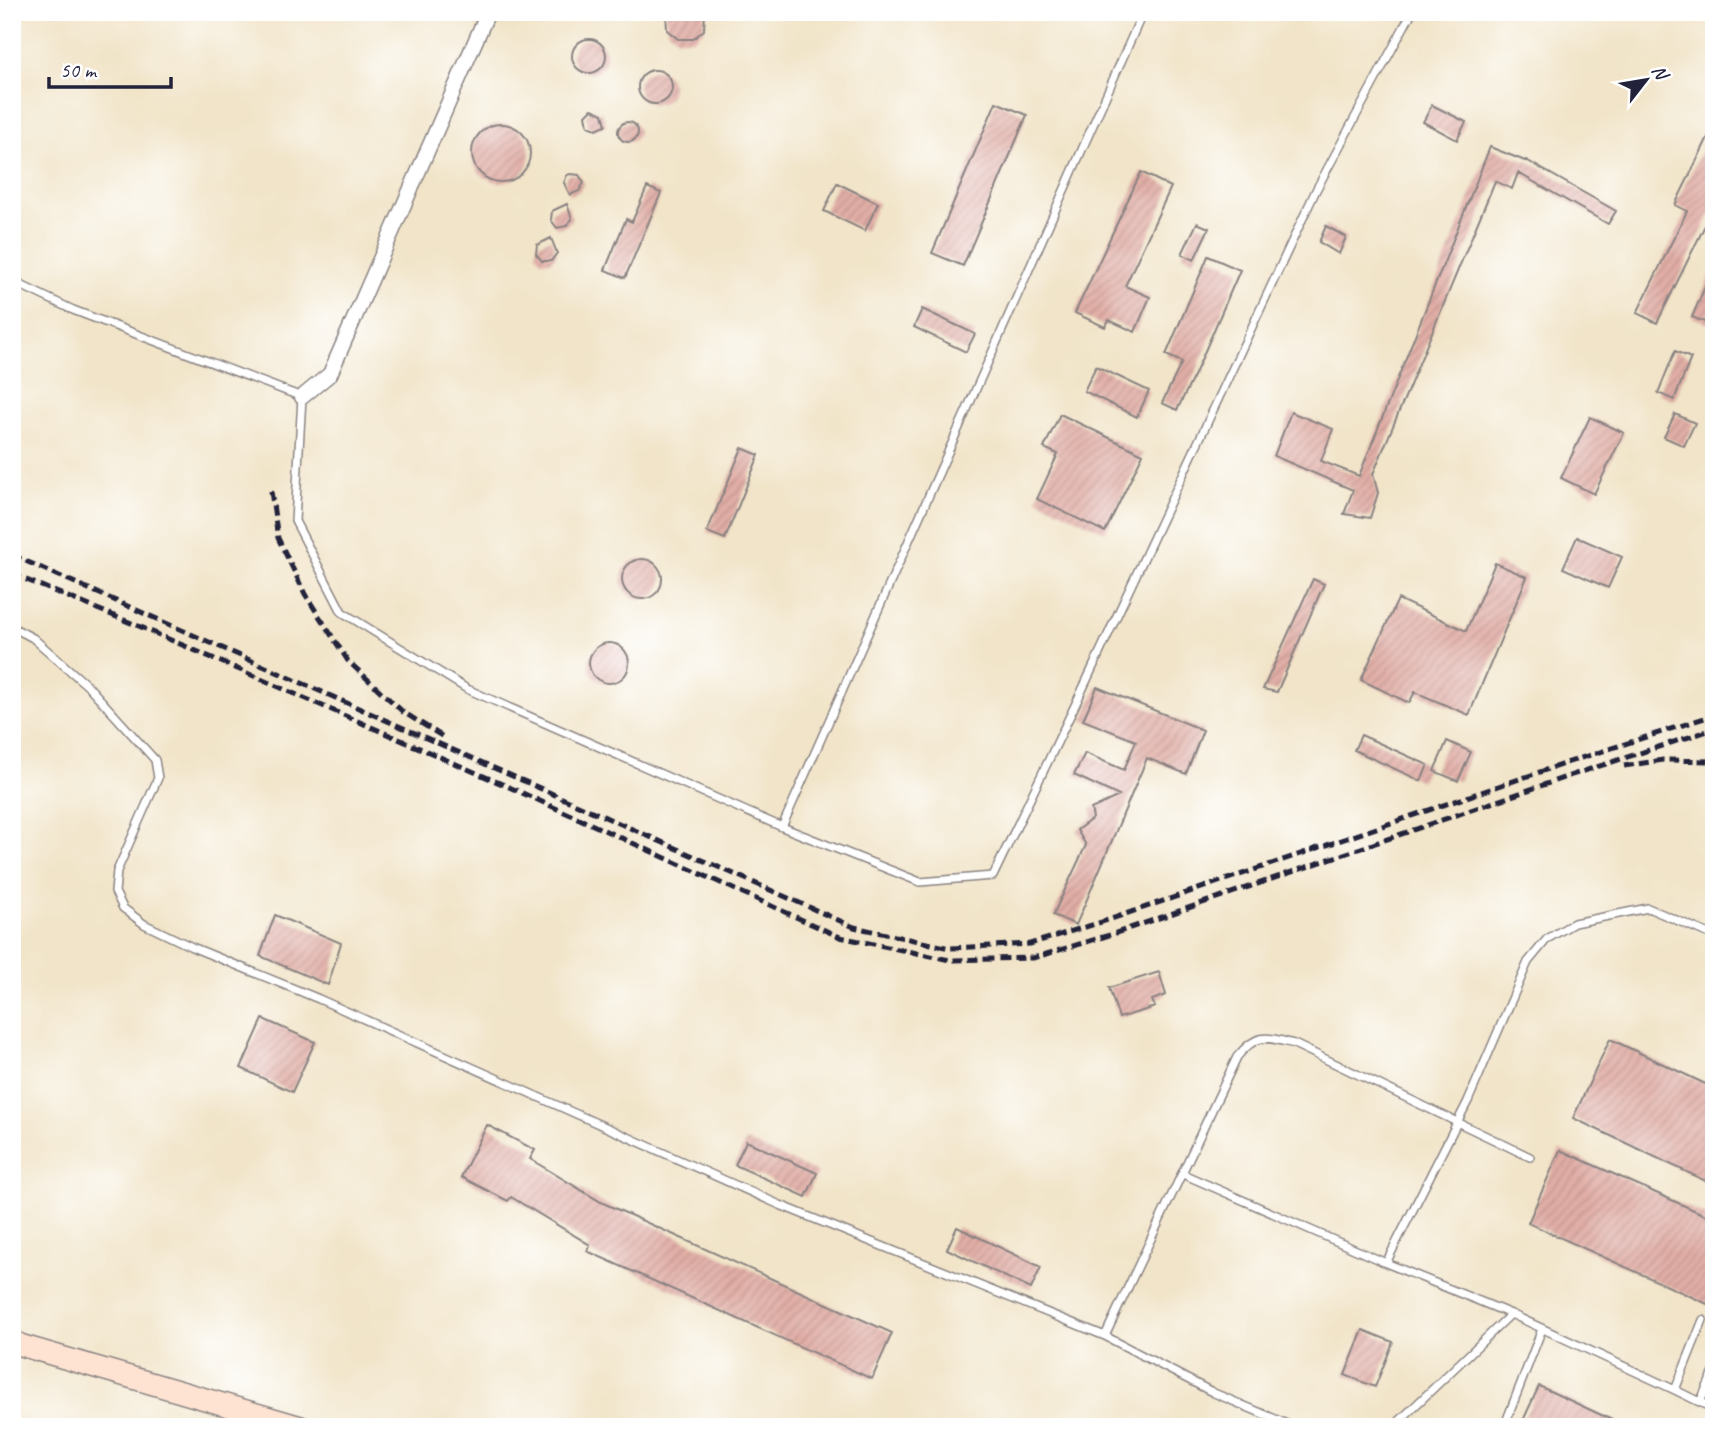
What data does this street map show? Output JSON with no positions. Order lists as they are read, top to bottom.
{
  "scale_bar": "50 m",
  "north": "top right"
}
